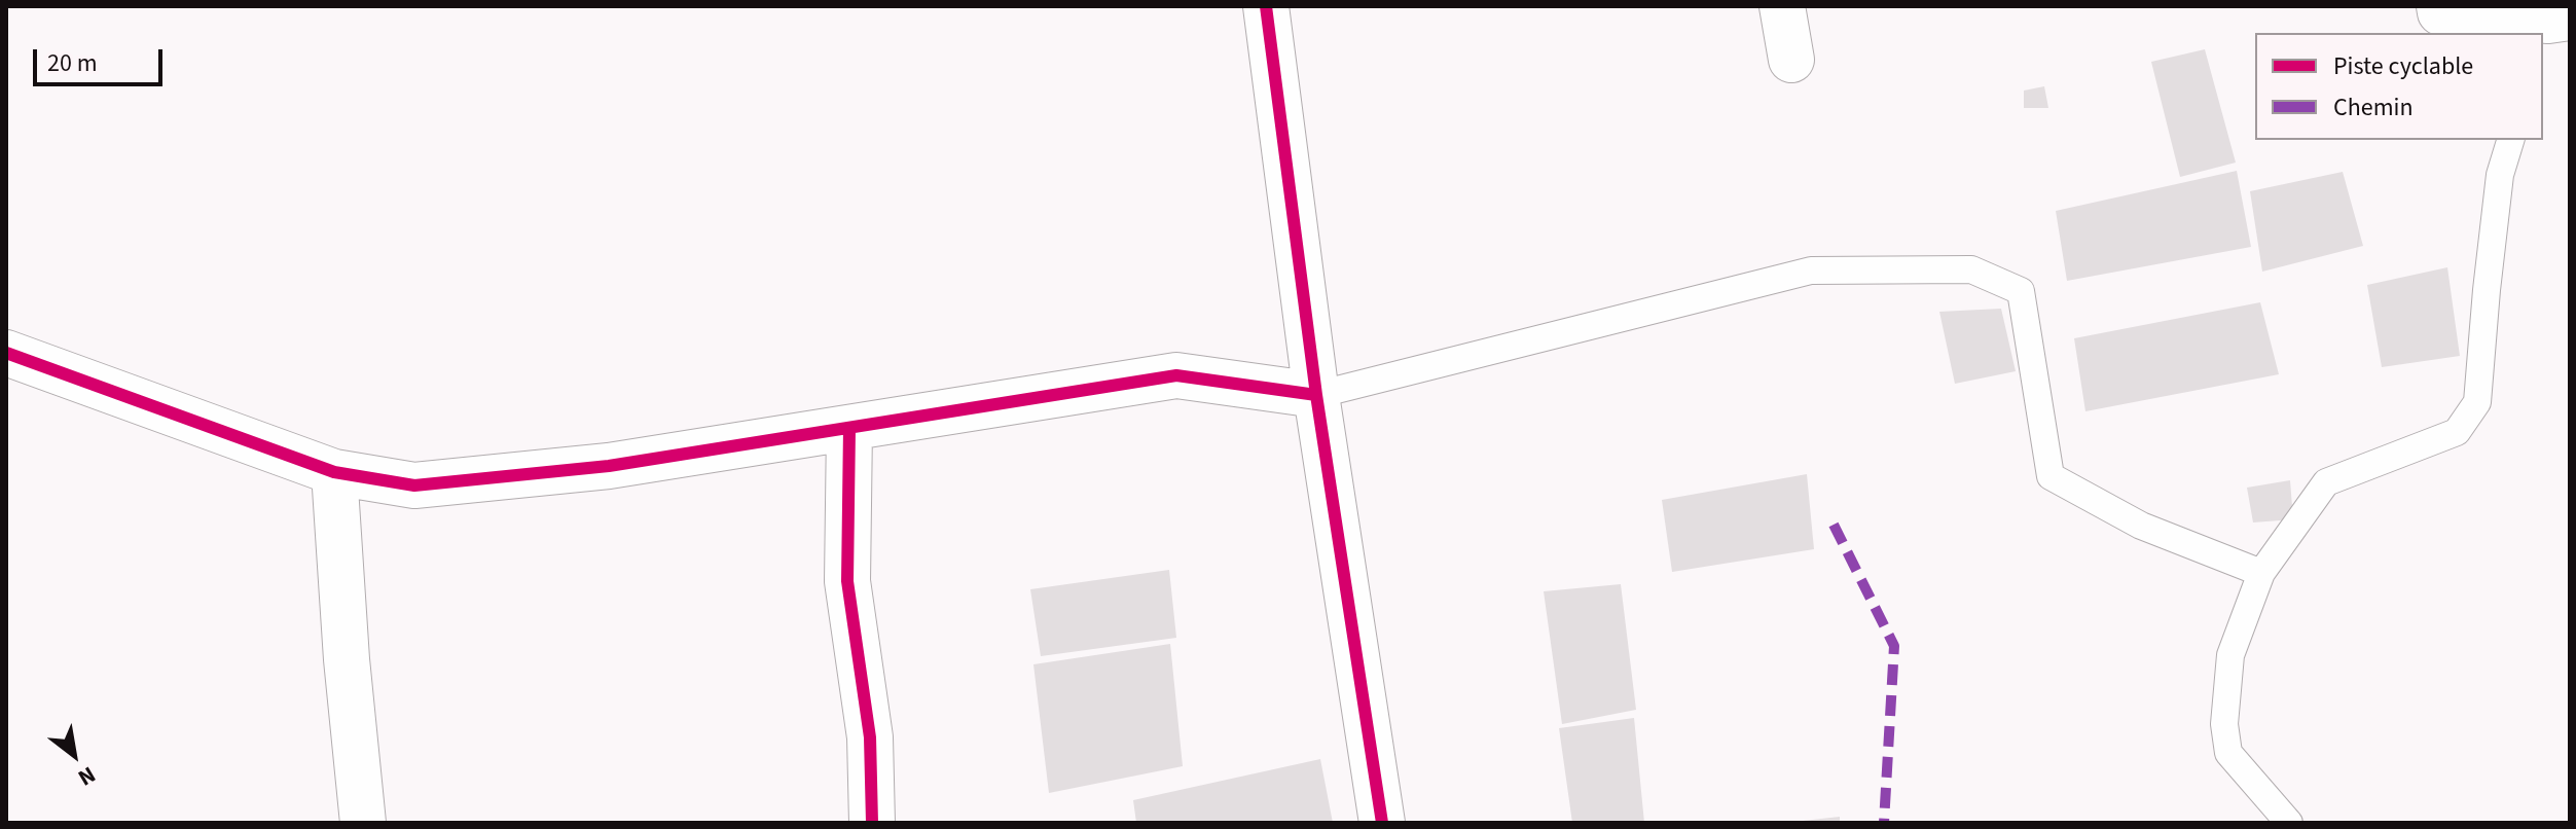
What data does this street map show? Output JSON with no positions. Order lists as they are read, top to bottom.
{
  "legend": ["Piste cyclable", "Chemin"],
  "scale_bar": "20 m",
  "north": "bottom right"
}
